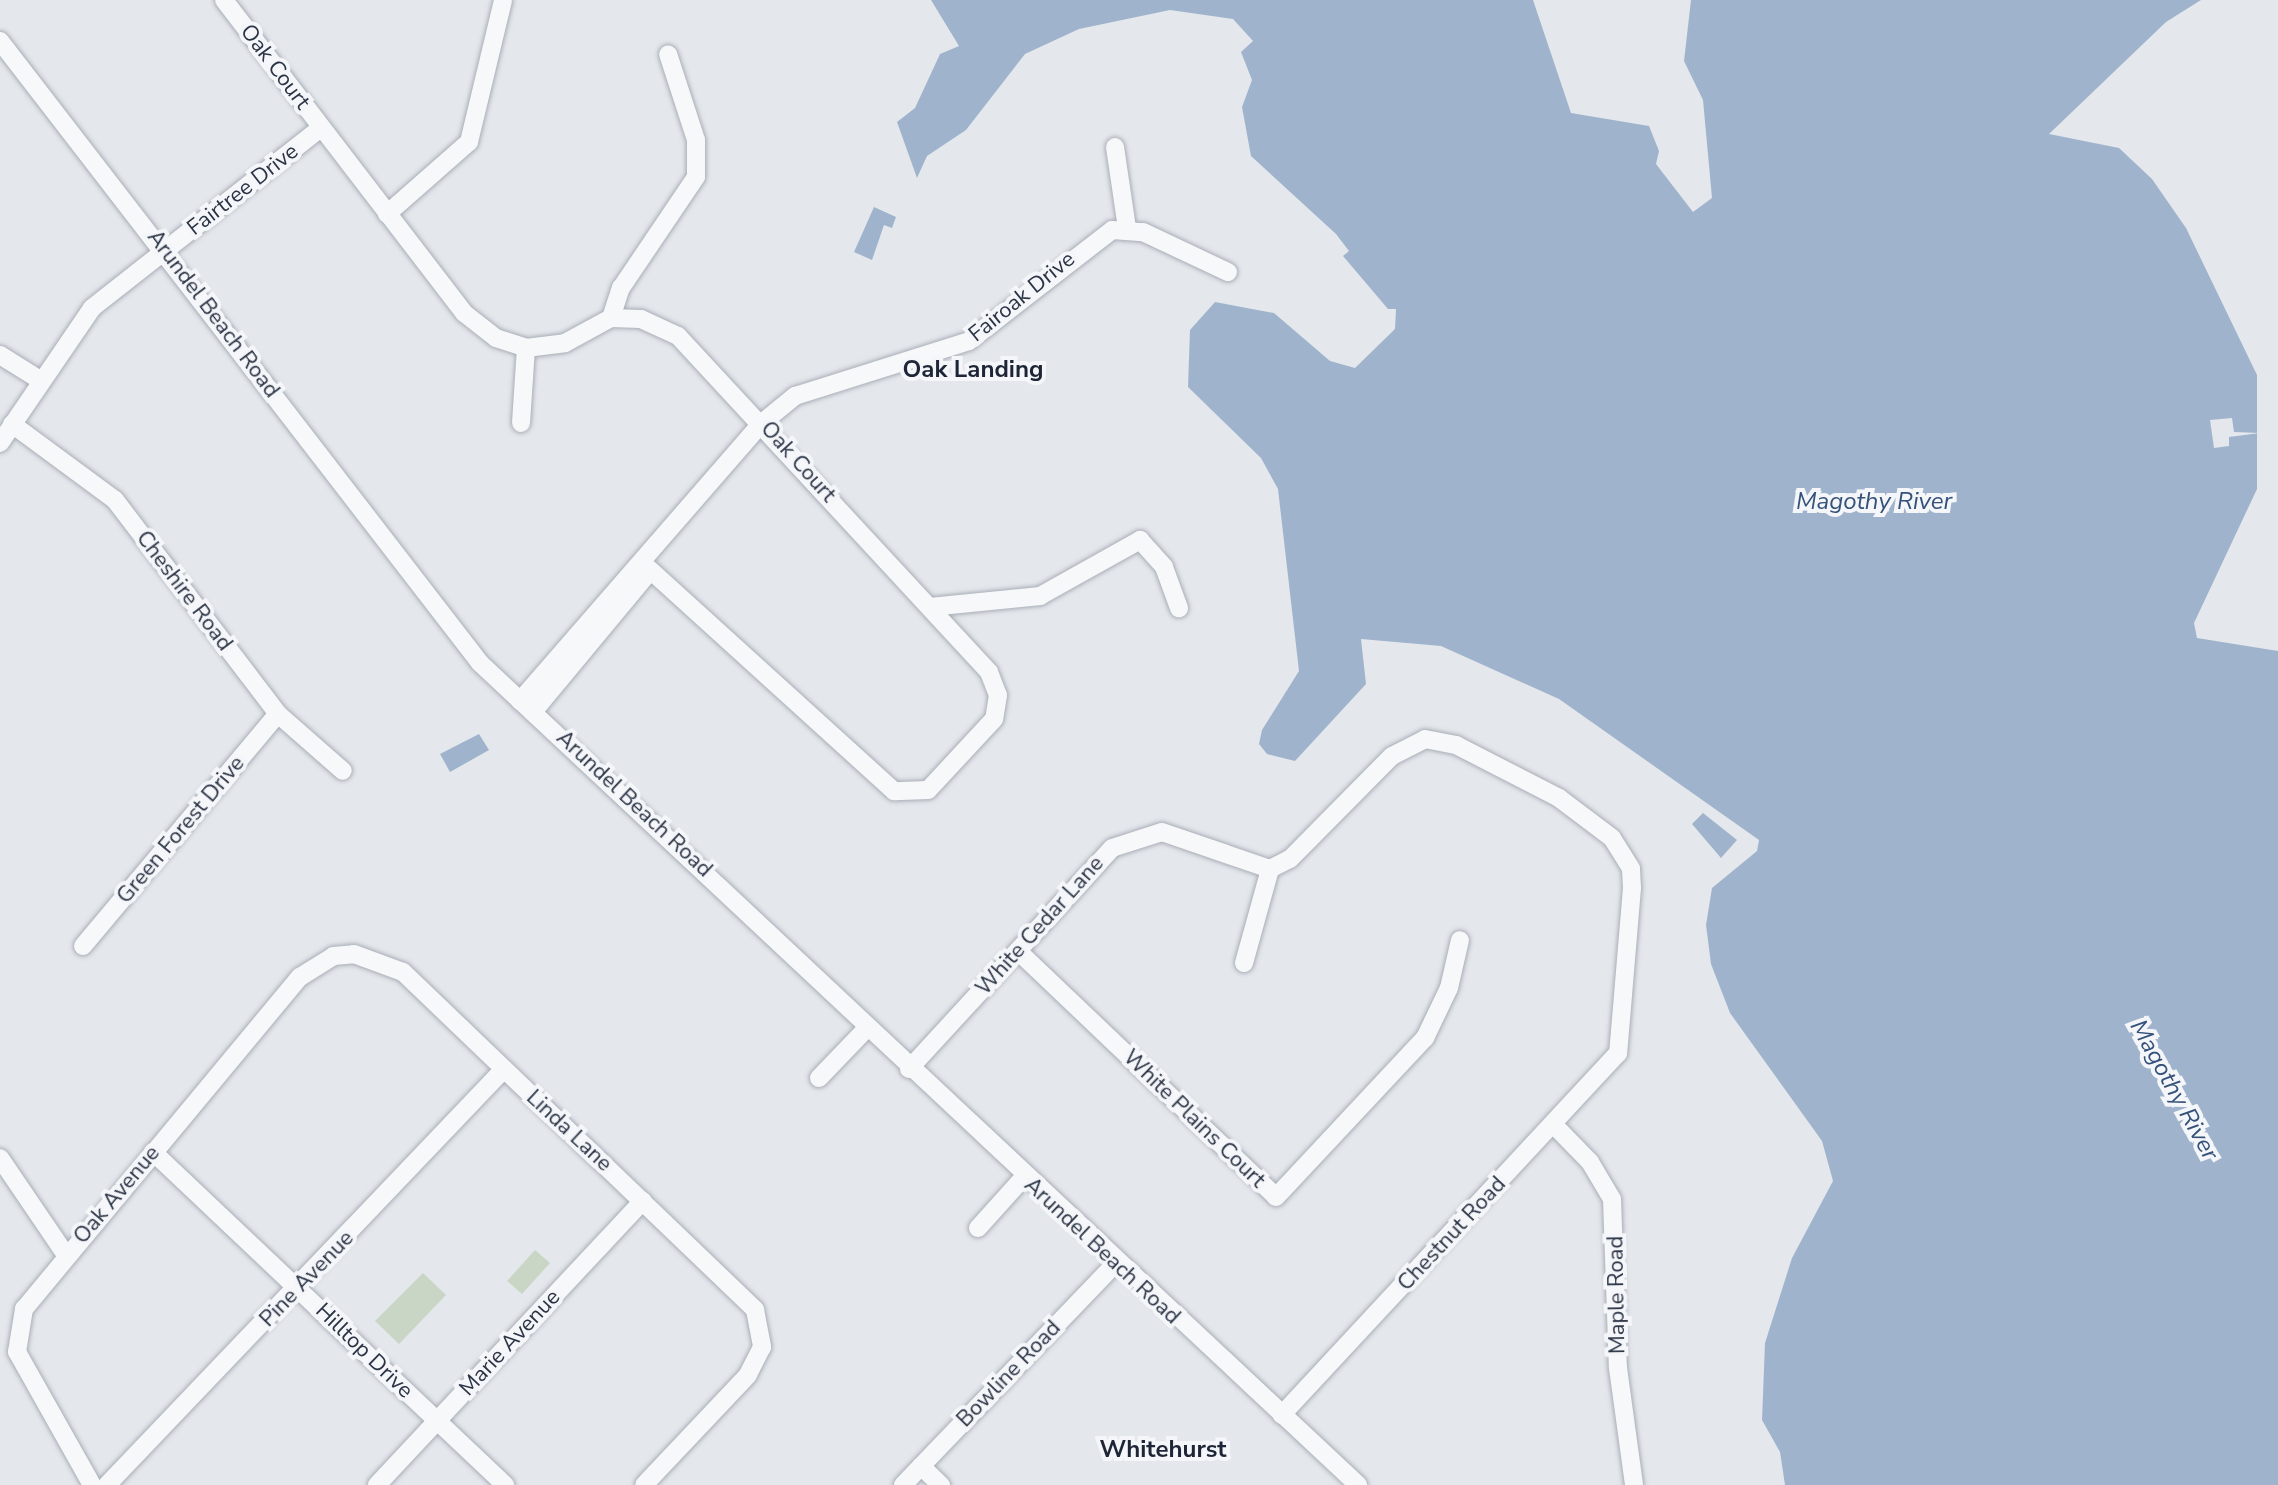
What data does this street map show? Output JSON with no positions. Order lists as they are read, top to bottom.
{
  "streets": {
    "street": [
      "Oak Court",
      "Fairtree Drive",
      "Fairoak Drive",
      "Arundel Beach Road",
      "Cheshire Road",
      "Green Forest Drive",
      "White Cedar Lane",
      "White Plains Court",
      "Linda Lane",
      "Oak Avenue",
      "Chestnut Road",
      "Pine Avenue",
      "Maple Road",
      "Marie Avenue",
      "Hilltop Drive",
      "Bowline Road"
    ]
  },
  "crossings": [
    ["Oak Court", "Fairtree Drive"],
    ["Oak Court", "Fairoak Drive"],
    ["Fairtree Drive", "Arundel Beach Road"],
    ["Fairtree Drive", "Cheshire Road"],
    ["Fairoak Drive", "Arundel Beach Road"],
    ["Arundel Beach Road", "White Cedar Lane"],
    ["Arundel Beach Road", "Chestnut Road"],
    ["Arundel Beach Road", "Bowline Road"],
    ["Cheshire Road", "Green Forest Drive"],
    ["White Cedar Lane", "White Plains Court"],
    ["White Cedar Lane", "Chestnut Road"],
    ["Linda Lane", "Oak Avenue"],
    ["Linda Lane", "Pine Avenue"],
    ["Linda Lane", "Marie Avenue"],
    ["Oak Avenue", "Hilltop Drive"],
    ["Chestnut Road", "Maple Road"],
    ["Pine Avenue", "Hilltop Drive"],
    ["Marie Avenue", "Hilltop Drive"]
  ],
  "districts": ["Oak Landing", "Whitehurst"],
  "water": ["Magothy River"]
}
